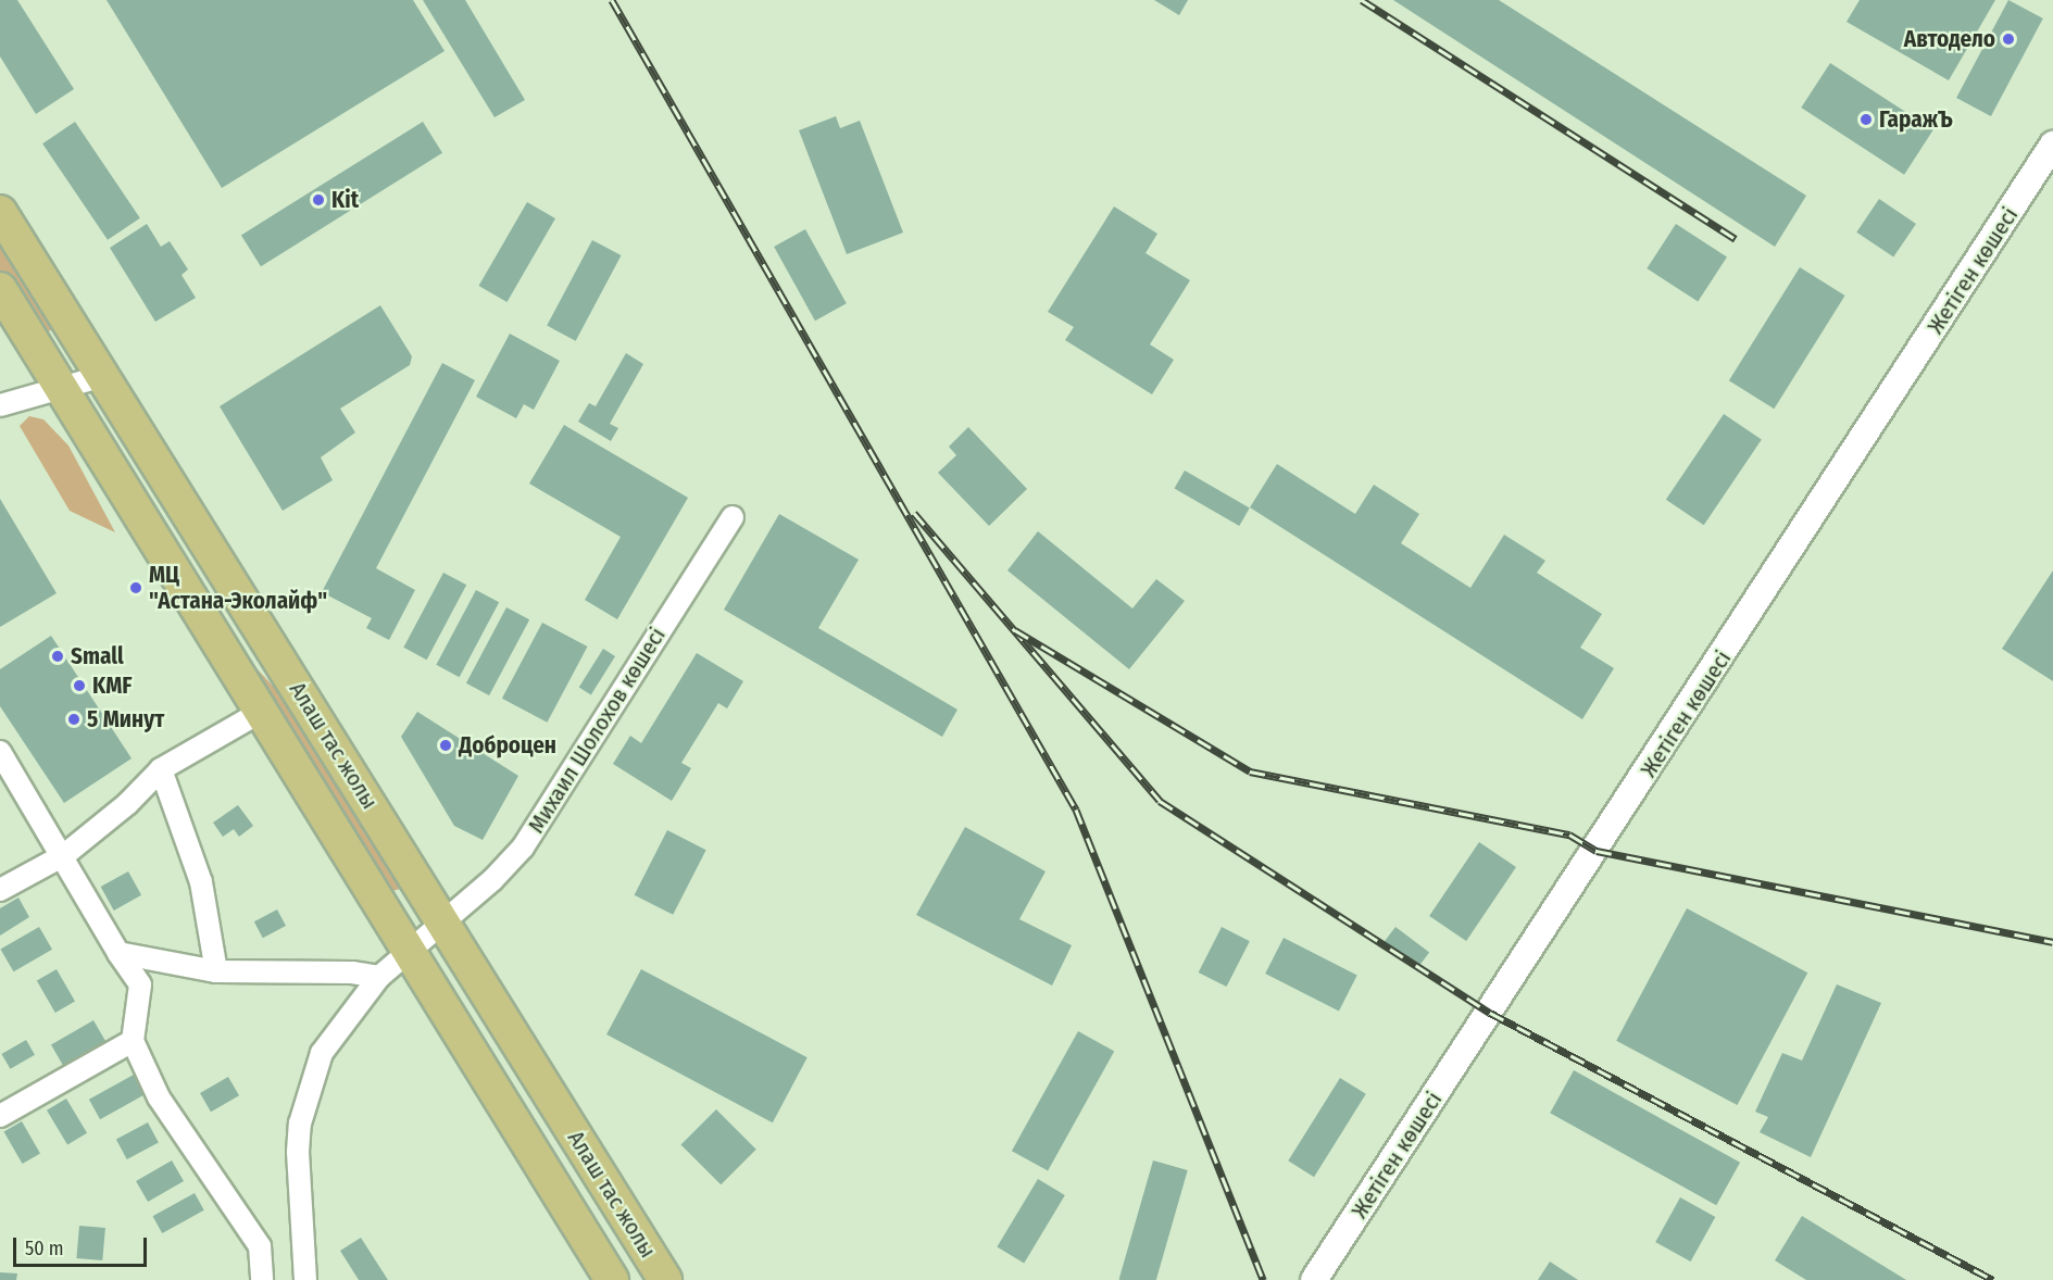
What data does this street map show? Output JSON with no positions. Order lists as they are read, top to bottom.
{
  "streets": {
    "main road": ["Алаш тас жолы"],
    "street": ["Жетіген көшесі", "Михаил Шолохов көшесі"]
  },
  "crossings": [
    ["Михаил Шолохов көшесі", "Алаш тас жолы"]
  ],
  "places": [
    "Автодело",
    "ГаражЪ",
    "Kit",
    "МЦ \"Астана-Эколайф\"",
    "Small",
    "KMF",
    "5 Минут",
    "Доброцен"
  ],
  "scale_bar": "50 m"
}
